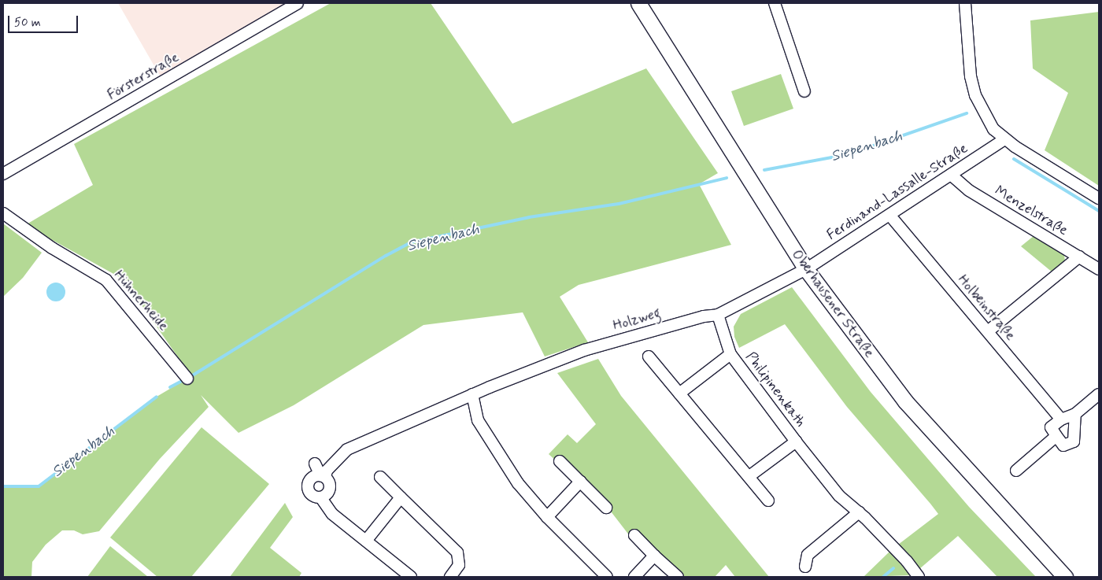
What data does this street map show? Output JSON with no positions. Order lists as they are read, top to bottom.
{
  "streets": {
    "main road": ["Oberhausener Straße"],
    "street": [
      "Försterstraße",
      "Ferdinand-Lassalle-Straße",
      "Menzelstraße",
      "Hühnerheide",
      "Holbeinstraße",
      "Holzweg",
      "Philipinenkath"
    ]
  },
  "crossings": [
    ["Ferdinand-Lassalle-Straße", "Menzelstraße"],
    ["Ferdinand-Lassalle-Straße", "Oberhausener Straße"],
    ["Ferdinand-Lassalle-Straße", "Holbeinstraße"],
    ["Ferdinand-Lassalle-Straße", "Holzweg"],
    ["Oberhausener Straße", "Holzweg"],
    ["Holzweg", "Philipinenkath"]
  ],
  "water": ["Siepenbach"],
  "scale_bar": "50 m"
}
